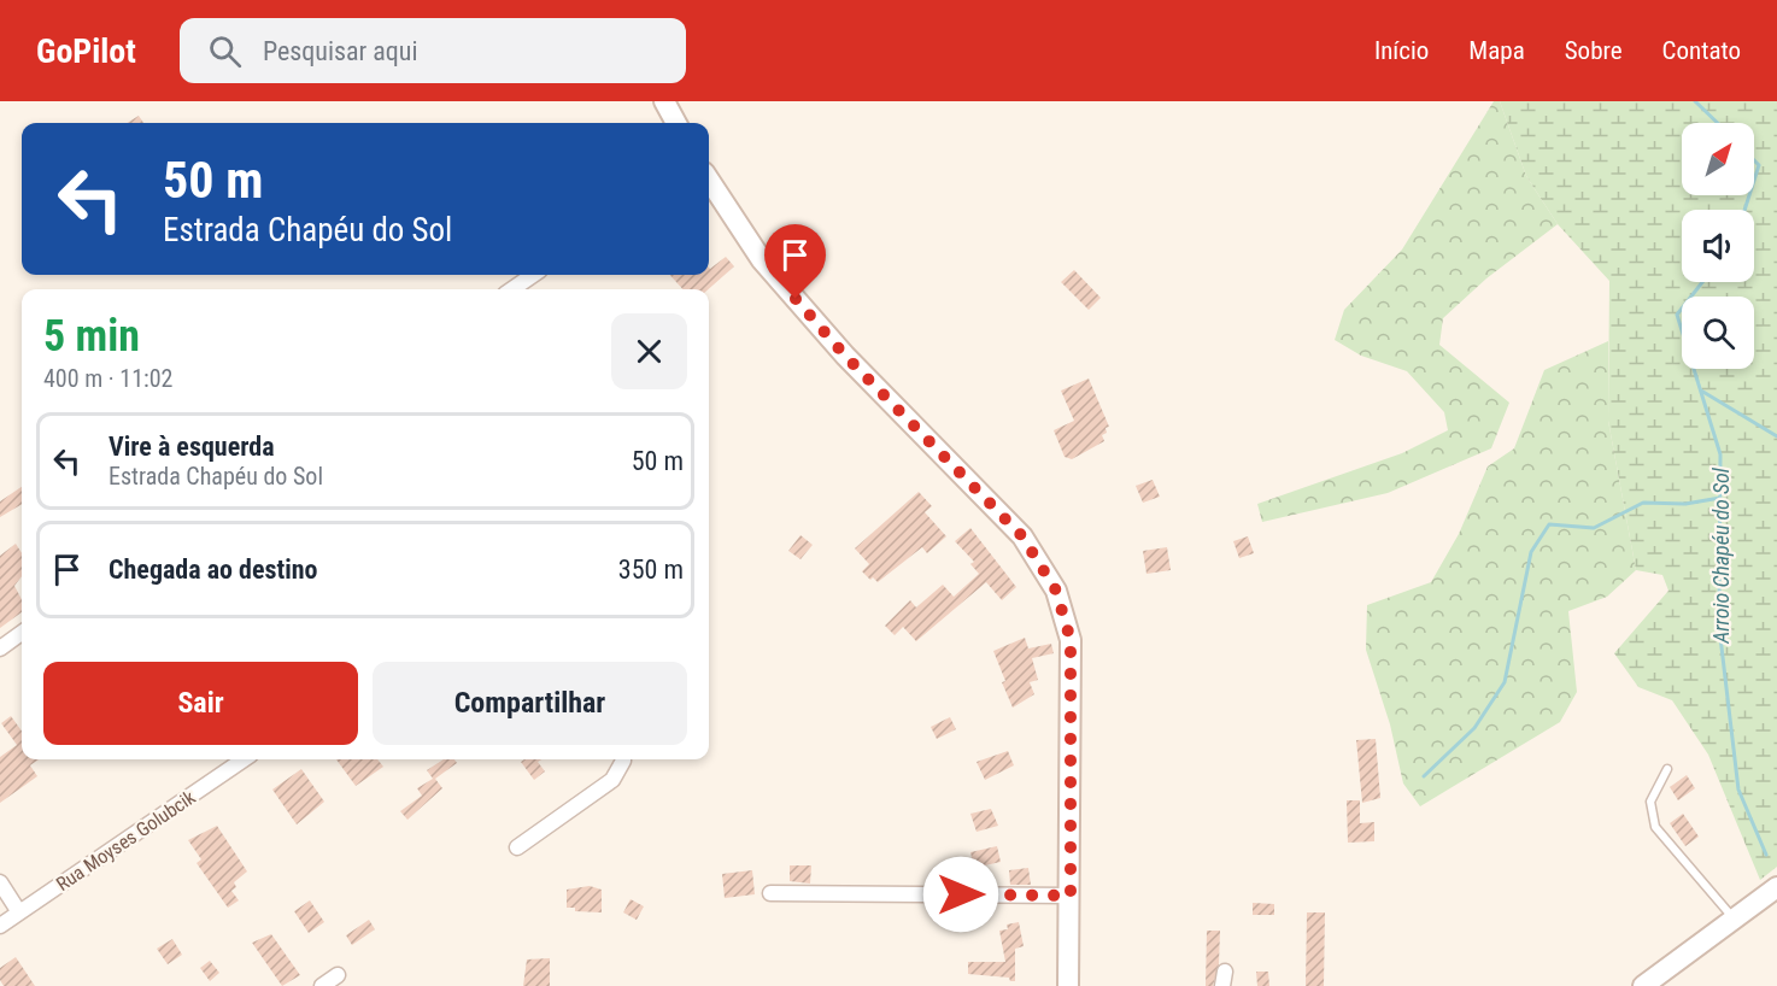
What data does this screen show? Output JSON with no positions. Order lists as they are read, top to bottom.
{
  "streets": {
    "street": ["Rua Moyses Golubcik"]
  },
  "water": ["Arroio Chapéu do Sol"],
  "north": "top right",
  "page": {
    "header": "GoPilot",
    "search": "Pesquisar aqui",
    "nav": [
      "Início",
      "Mapa",
      "Sobre",
      "Contato"
    ],
    "turn": ["50 m", "Estrada Chapéu do Sol"],
    "heading": ["5 min", "400 m · 11:02"],
    "list": [
      {
        "name": "Vire à esquerda",
        "note": "Estrada Chapéu do Sol",
        "value": "50 m"
      },
      {
        "name": "Chegada ao destino",
        "value": "350 m"
      }
    ],
    "buttons": ["Sair", "Compartilhar"]
  }
}
